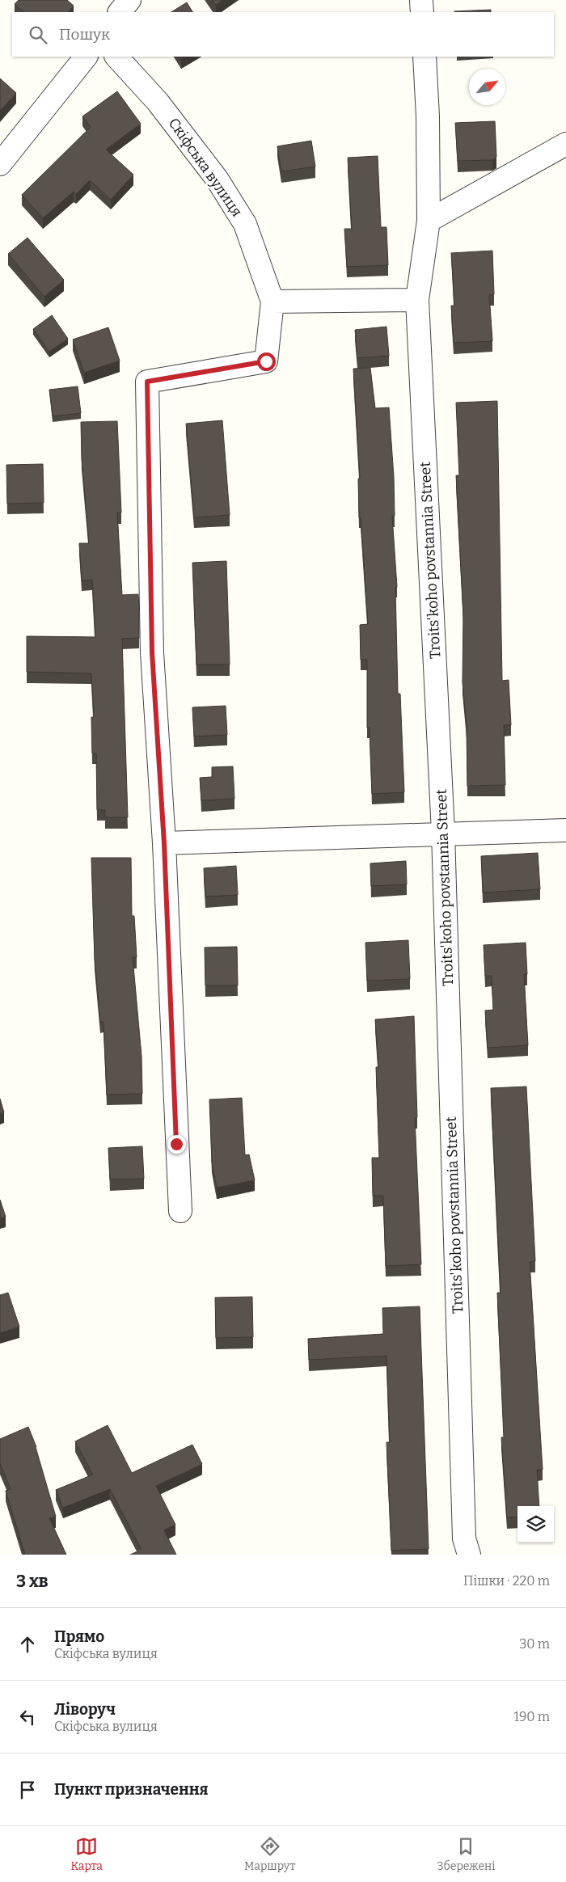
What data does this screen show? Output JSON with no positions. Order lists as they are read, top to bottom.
{
  "streets": {
    "street": ["Скіфська вулиця", "Troits'koho povstannia Street"]
  },
  "north": "top right",
  "page": {
    "search": "Пошук",
    "heading": ["3 хв", "Пішки · 220 m"],
    "list": [
      ["Прямо", "Скіфська вулиця", "30 m"],
      ["Ліворуч", "Скіфська вулиця", "190 m"],
      "Пункт призначення"
    ],
    "nav": ["Карта", "Маршрут", "Збережені"]
  }
}
